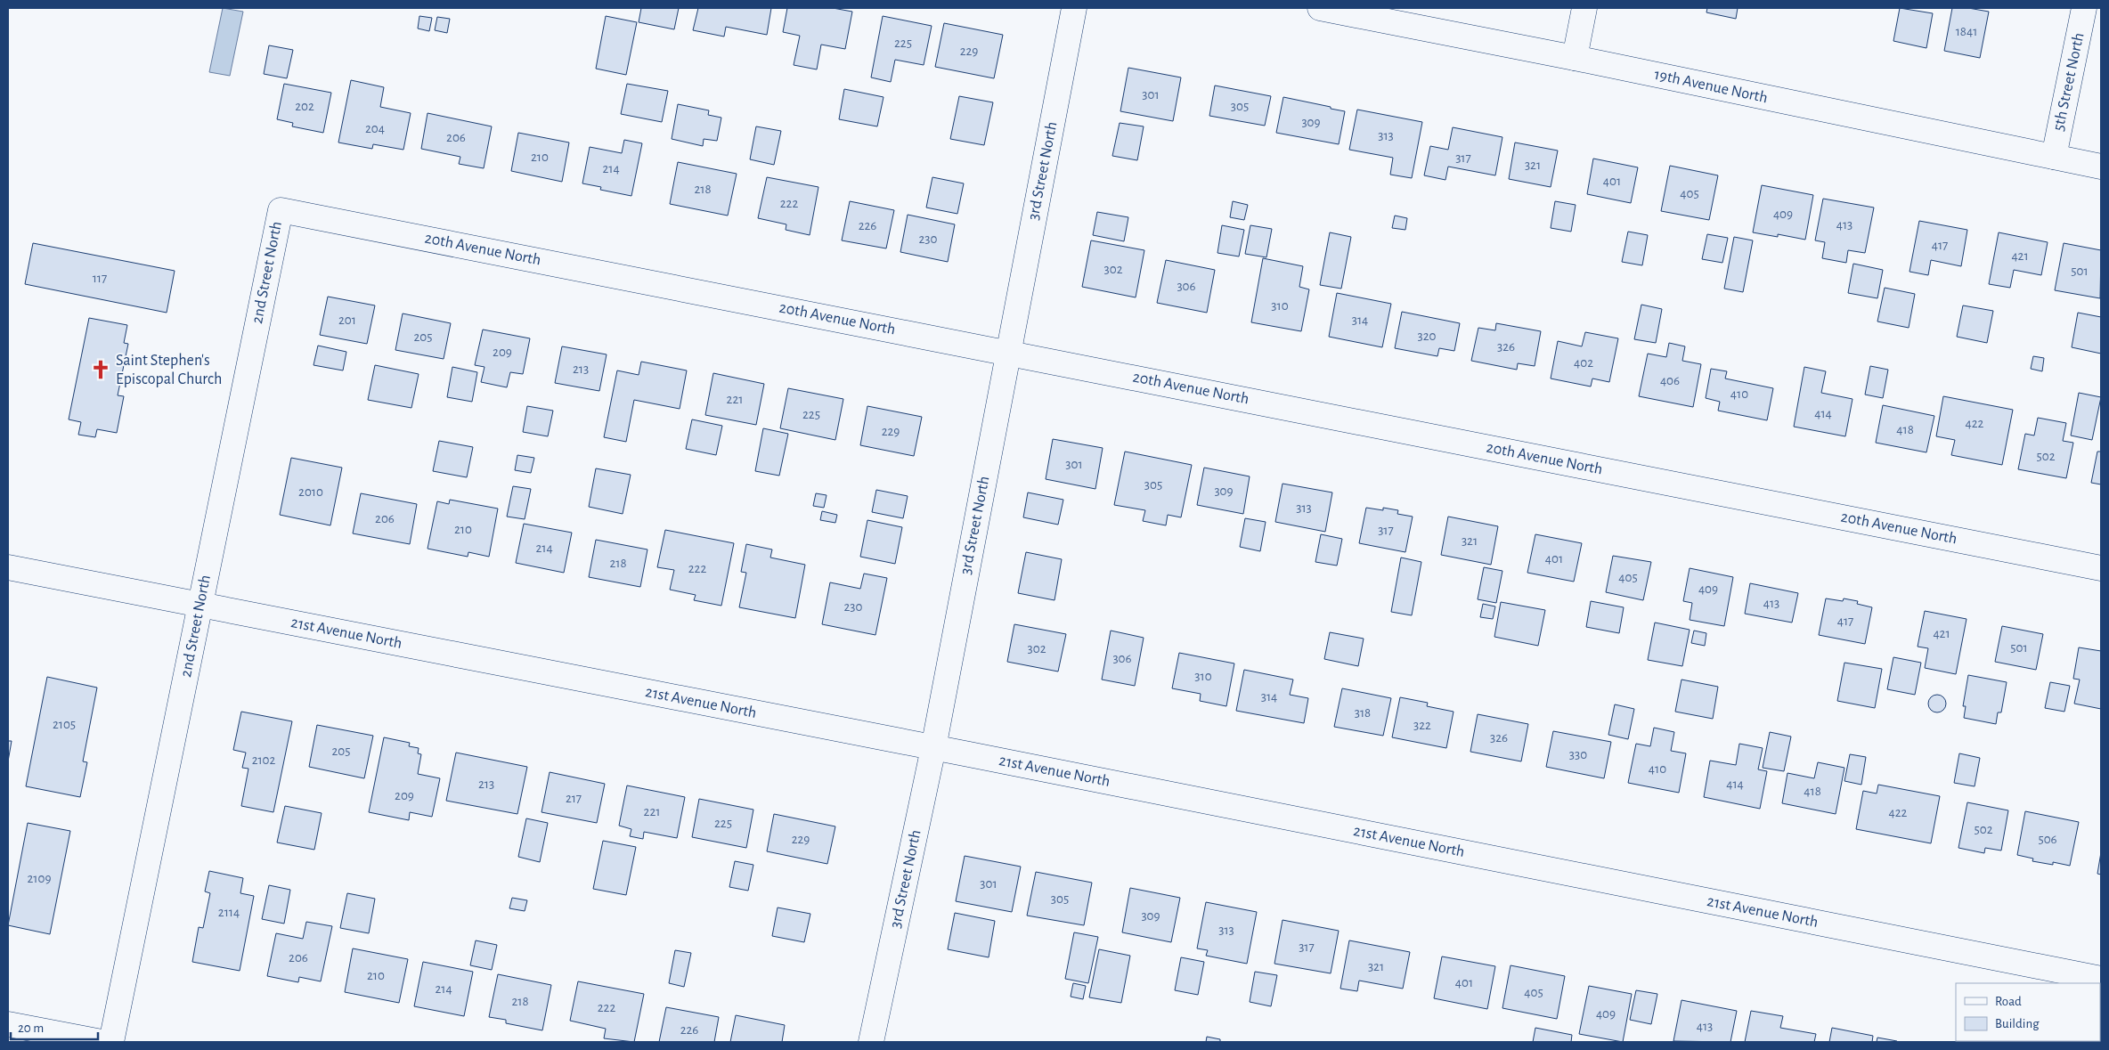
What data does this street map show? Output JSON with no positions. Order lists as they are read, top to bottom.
{
  "streets": {
    "street": [
      "5th Street North",
      "19th Avenue North",
      "3rd Street North",
      "20th Avenue North",
      "2nd Street North",
      "21st Avenue North"
    ]
  },
  "crossings": [
    ["5th Street North", "19th Avenue North"],
    ["3rd Street North", "20th Avenue North"],
    ["3rd Street North", "21st Avenue North"],
    ["20th Avenue North", "2nd Street North"],
    ["2nd Street North", "21st Avenue North"]
  ],
  "places": {
    "church": ["Saint Stephen's Episcopal Church"]
  },
  "house_numbers": [
    "1841",
    "225",
    "229",
    "301",
    "202",
    "305",
    "309",
    "204",
    "313",
    "206",
    "210",
    "317",
    "321",
    "214",
    "401",
    "218",
    "405",
    "222",
    "409",
    "413",
    "226",
    "230",
    "417",
    "421",
    "302",
    "501",
    "117",
    "306",
    "310",
    "201",
    "314",
    "320",
    "205",
    "326",
    "209",
    "402",
    "213",
    "406",
    "410",
    "221",
    "414",
    "225",
    "422",
    "418",
    "229",
    "502",
    "301",
    "305",
    "309",
    "2010",
    "313",
    "206",
    "210",
    "317",
    "321",
    "214",
    "401",
    "218",
    "222",
    "405",
    "409",
    "413",
    "230",
    "417",
    "421",
    "501",
    "302",
    "306",
    "310",
    "314",
    "318",
    "2105",
    "322",
    "326",
    "205",
    "330",
    "2102",
    "410",
    "213",
    "414",
    "418",
    "209",
    "217",
    "221",
    "422",
    "225",
    "502",
    "229",
    "506",
    "2109",
    "301",
    "305",
    "2114",
    "309",
    "313",
    "317",
    "206",
    "321",
    "210",
    "401",
    "214",
    "405",
    "218",
    "222",
    "409",
    "413",
    "226"
  ],
  "legend": ["Road", "Building"],
  "scale_bar": "20 m"
}
